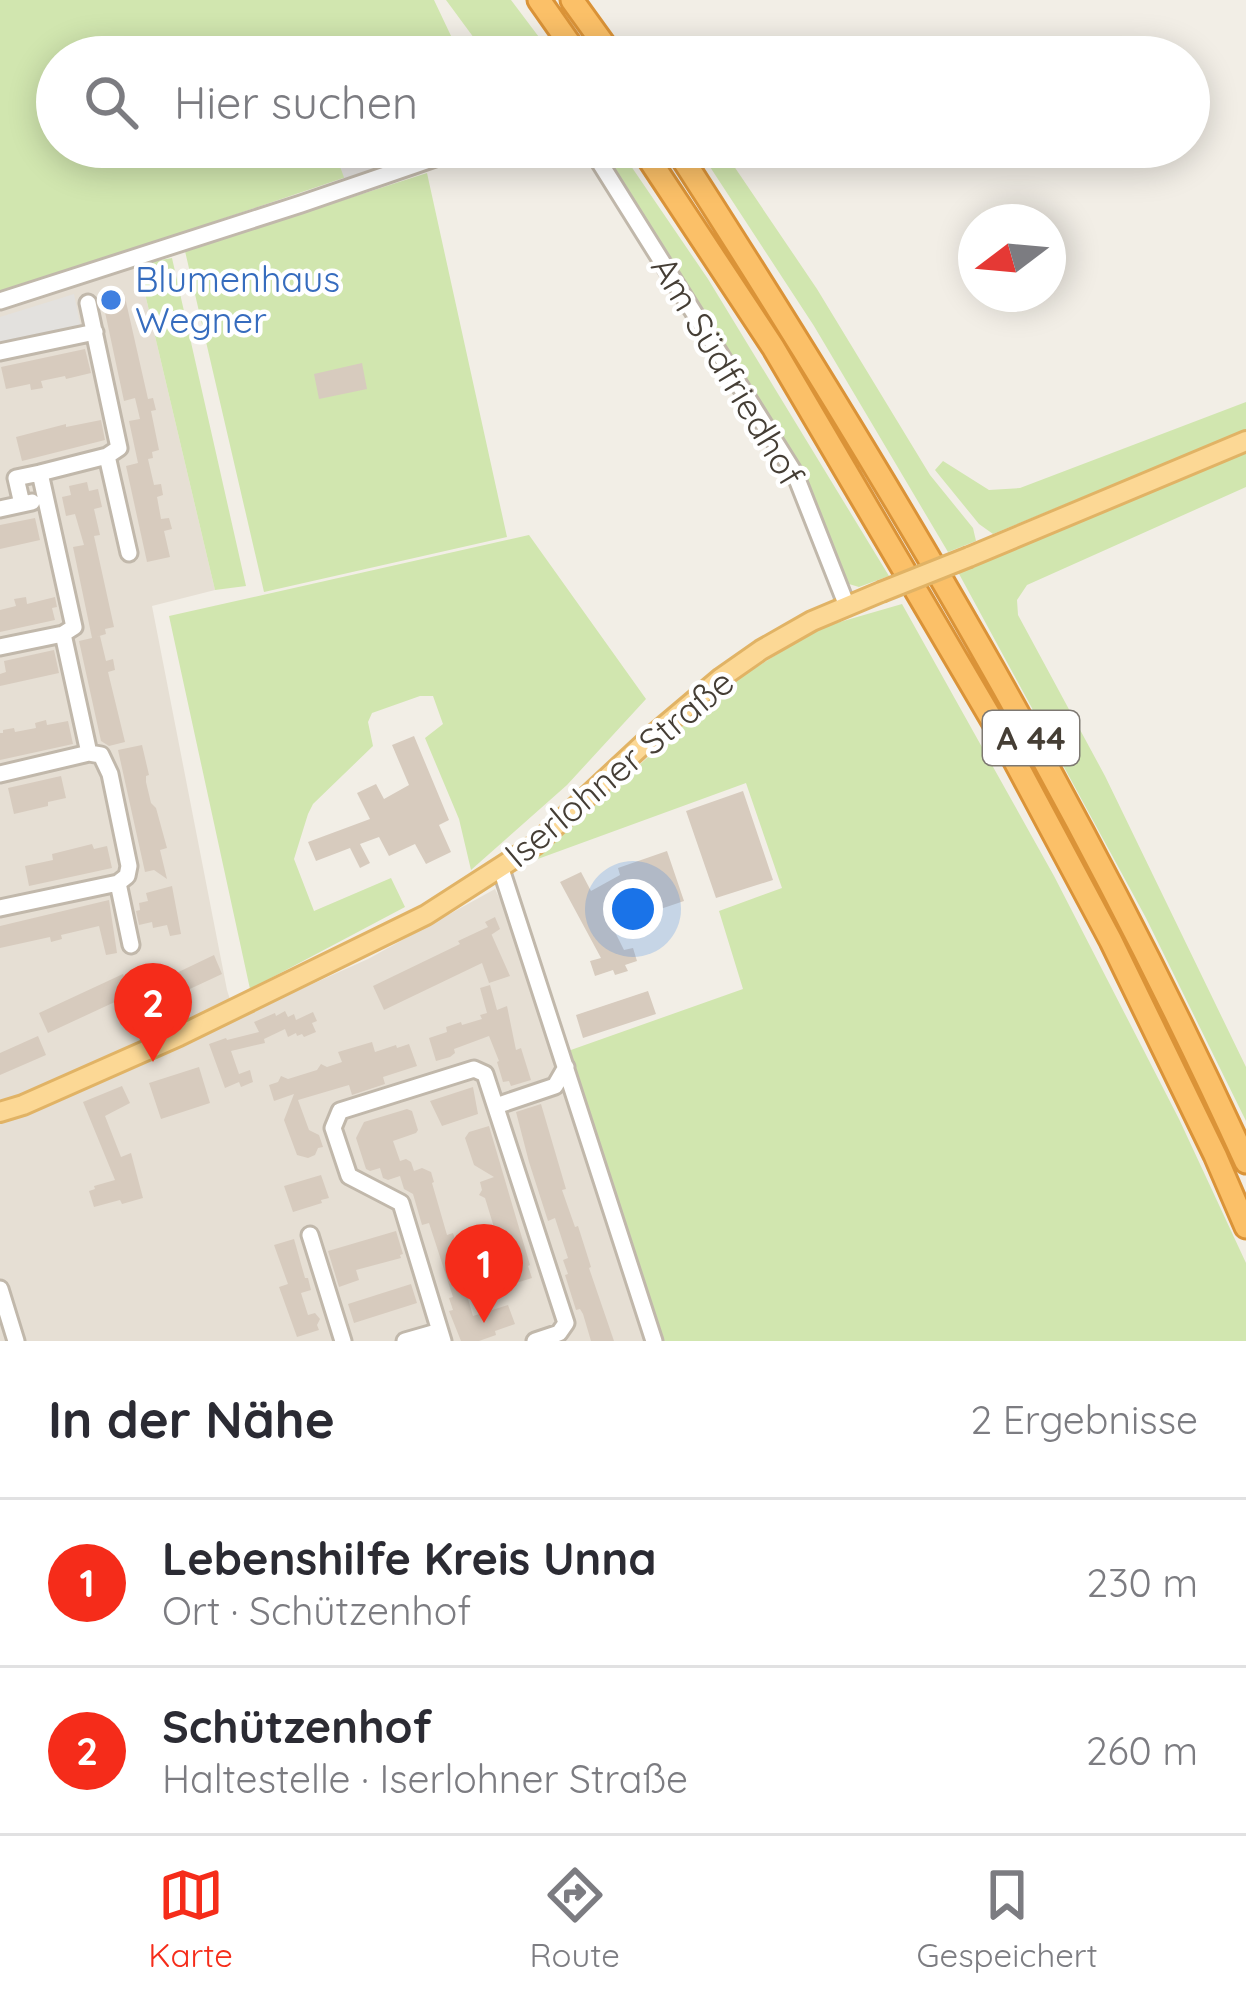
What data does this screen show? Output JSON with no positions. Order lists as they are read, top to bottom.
{
  "streets": {
    "highway": ["A 44"],
    "main road": ["Iserlohner Straße"],
    "street": ["Am Südfriedhof"]
  },
  "crossings": [
    ["Am Südfriedhof", "Iserlohner Straße"]
  ],
  "places": ["Blumenhaus Wegner"],
  "north": "left",
  "page": {
    "search": "Hier suchen",
    "pins": ["2", "1"],
    "heading": ["In der Nähe", "2 Ergebnisse"],
    "list": [
      {
        "mark": "1",
        "name": "Lebenshilfe Kreis Unna",
        "note": "Ort · Schützenhof",
        "value": "230 m"
      },
      {
        "mark": "2",
        "name": "Schützenhof",
        "note": "Haltestelle · Iserlohner Straße",
        "value": "260 m"
      }
    ],
    "nav": ["Karte", "Route", "Gespeichert"]
  }
}
